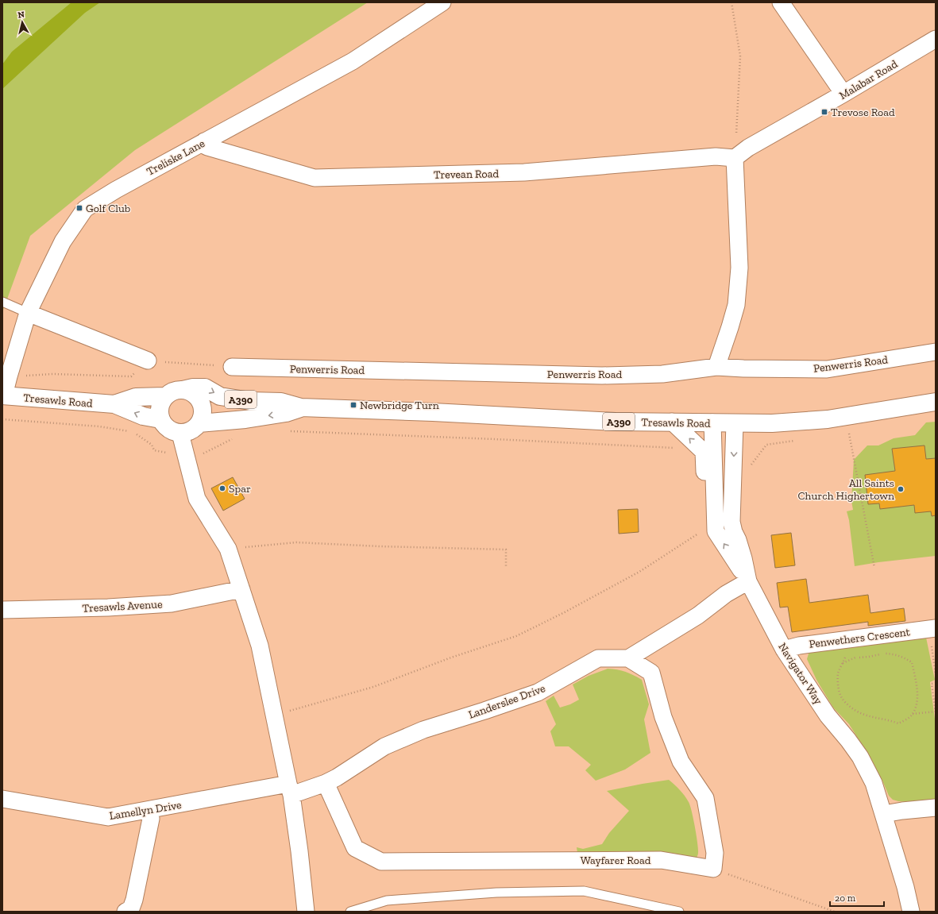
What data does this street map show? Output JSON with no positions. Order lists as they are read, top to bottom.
{
  "streets": {
    "highway": ["A390", "Tresawls Road"],
    "street": [
      "Malabar Road",
      "Treliske Lane",
      "Trevean Road",
      "Penwerris Road",
      "Tresawls Avenue",
      "Penwethers Crescent",
      "Navigator Way",
      "Landerslee Drive",
      "Lamellyn Drive",
      "Wayfarer Road"
    ]
  },
  "crossings": [
    ["Malabar Road", "Trevean Road"],
    ["Treliske Lane", "Trevean Road"],
    ["Treliske Lane", "Tresawls Road"],
    ["Tresawls Road", "Navigator Way"],
    ["Penwethers Crescent", "Navigator Way"],
    ["Navigator Way", "Landerslee Drive"],
    ["Landerslee Drive", "Lamellyn Drive"],
    ["Landerslee Drive", "Wayfarer Road"]
  ],
  "places": {
    "transit": ["Trevose Road", "Golf Club", "Newbridge Turn"],
    "other": ["Spar", "All Saints Church Highertown"]
  },
  "scale_bar": "20 m",
  "north": "top"
}
